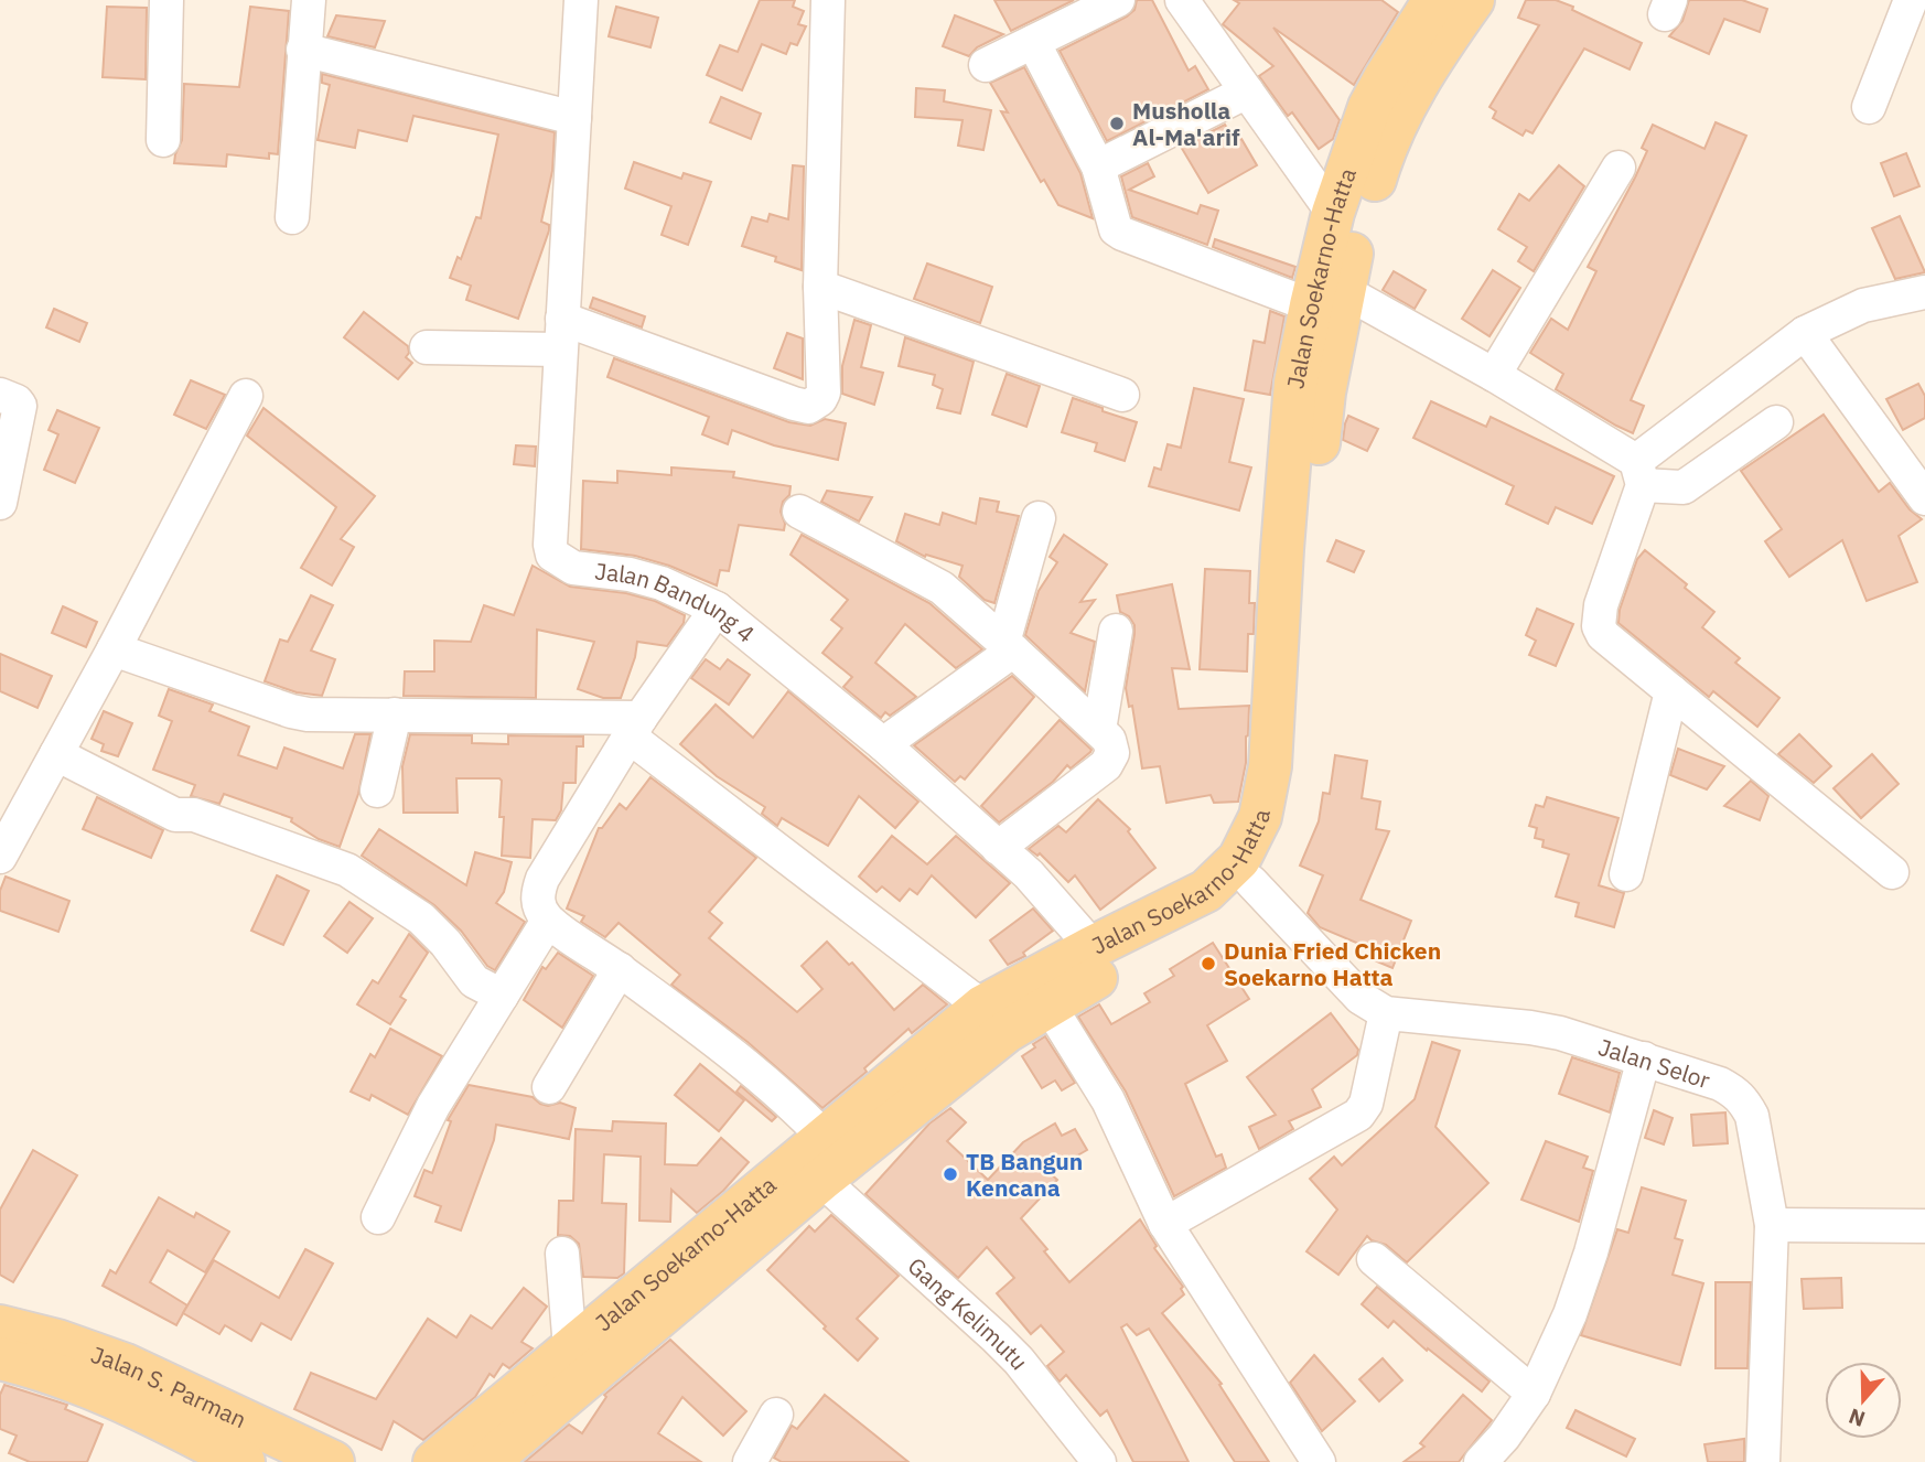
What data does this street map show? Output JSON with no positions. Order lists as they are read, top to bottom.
{
  "streets": {
    "main road": ["Jalan Soekarno-Hatta", "Jalan S. Parman"],
    "street": ["Jalan Bandung 4", "Jalan Selor", "Gang Kelimutu"]
  },
  "crossings": [
    ["Jalan Soekarno-Hatta", "Jalan Bandung 4"],
    ["Jalan Soekarno-Hatta", "Jalan Selor"],
    ["Jalan Soekarno-Hatta", "Gang Kelimutu"]
  ],
  "places": ["Musholla Al-Ma'arif", "Dunia Fried Chicken Soekarno Hatta", "TB Bangun Kencana"],
  "north": "bottom"
}
